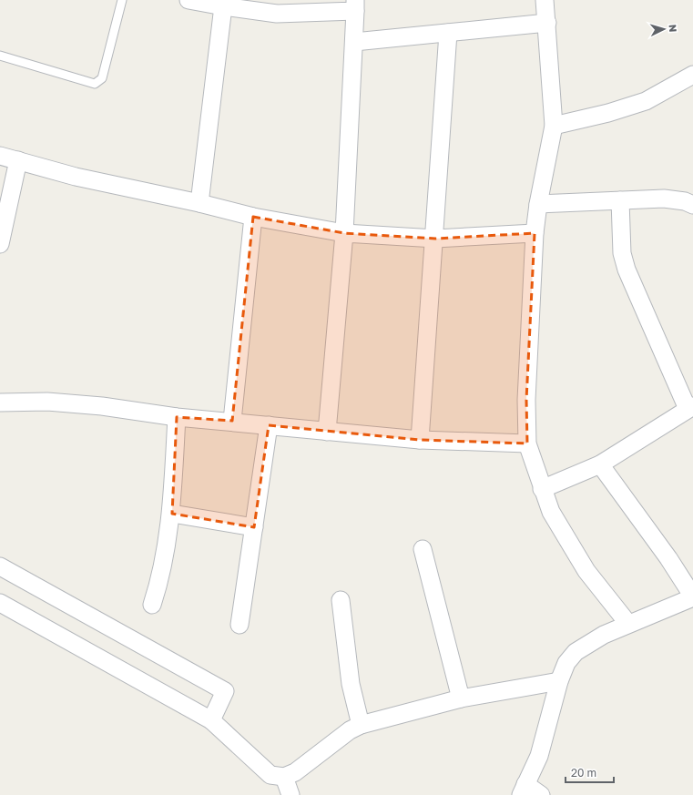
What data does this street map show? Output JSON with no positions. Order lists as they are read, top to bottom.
{
  "scale_bar": "20 m",
  "north": "right"
}
